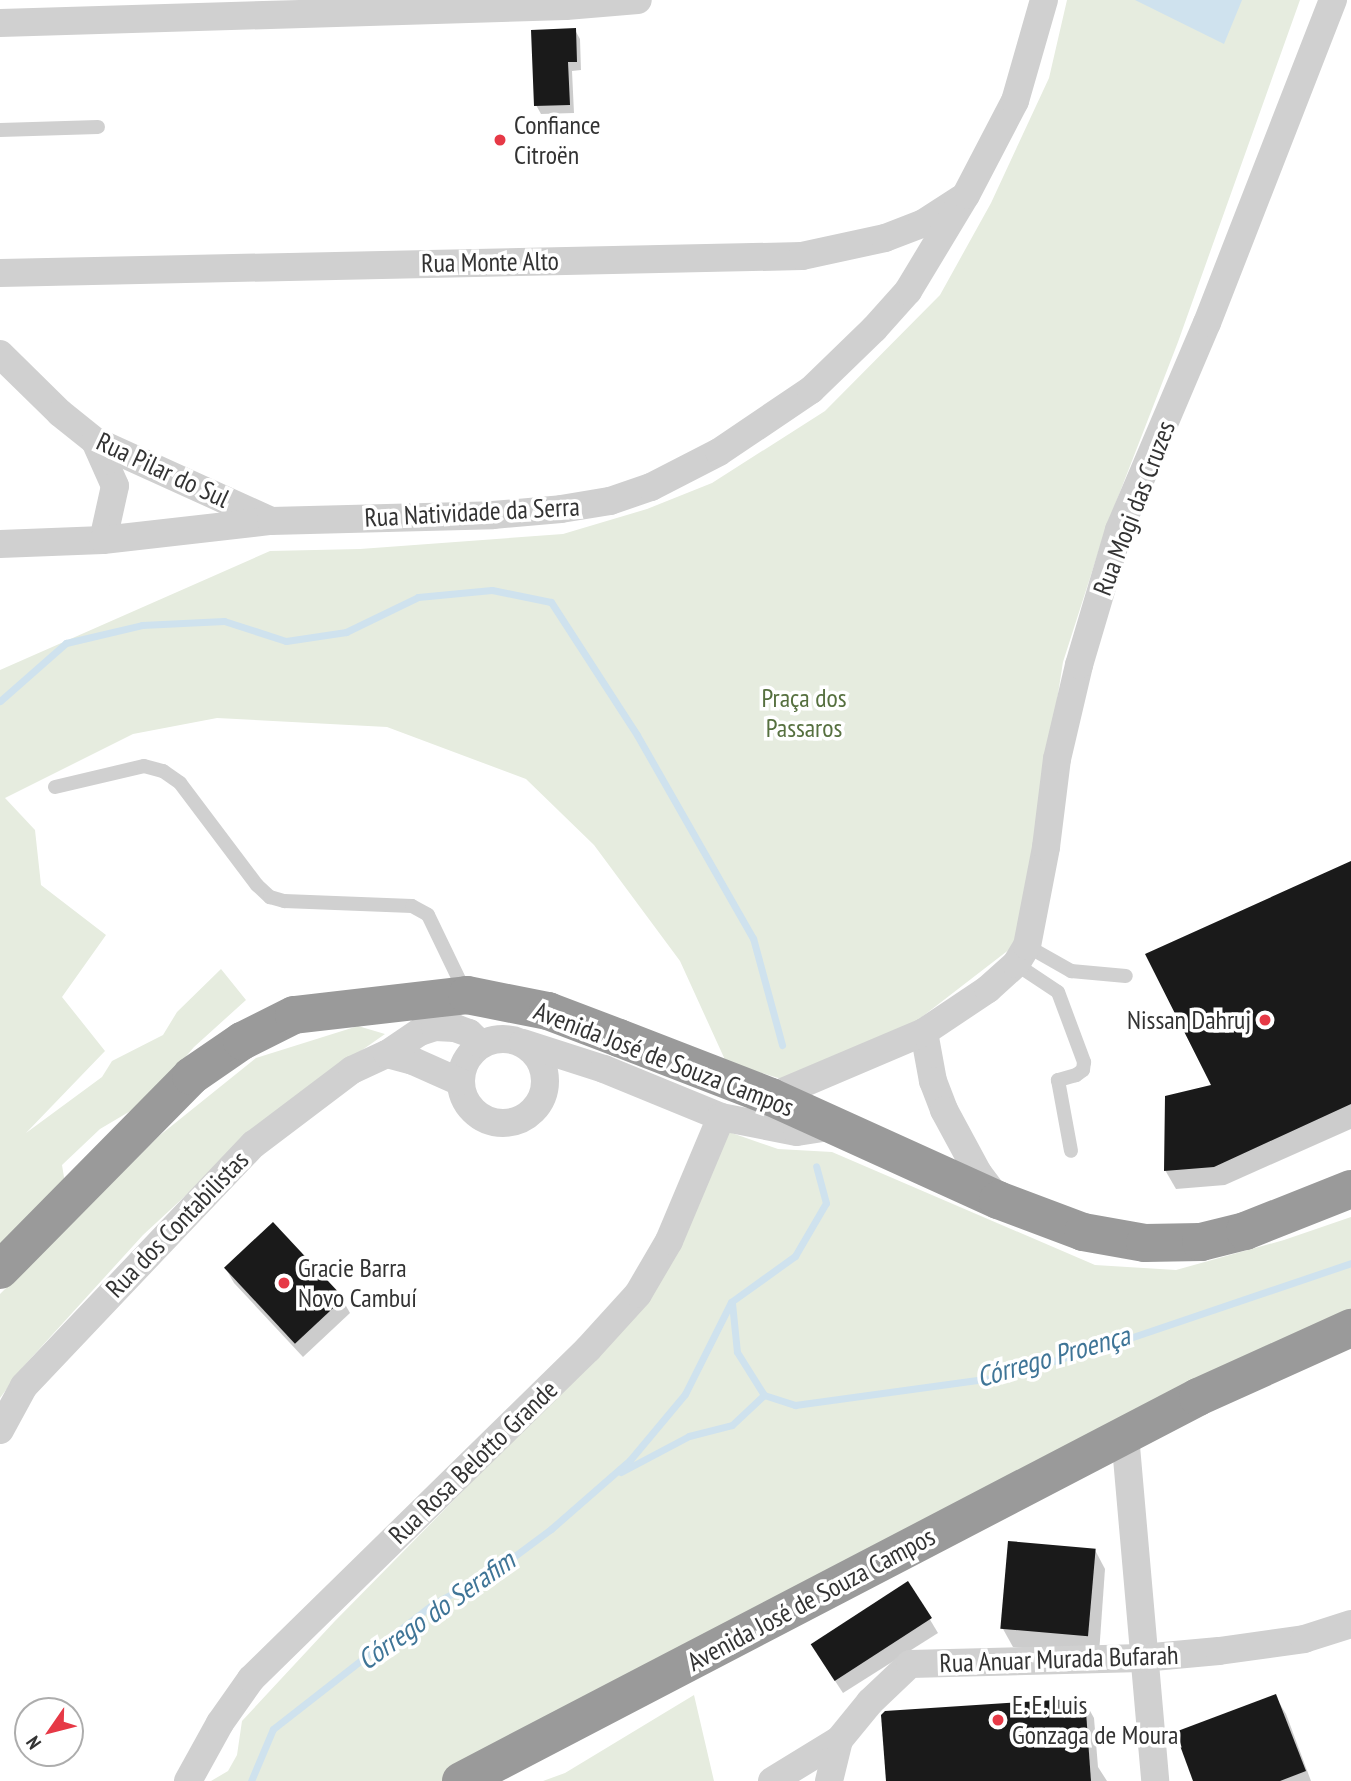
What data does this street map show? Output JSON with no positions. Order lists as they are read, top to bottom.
{
  "streets": {
    "highway": ["Avenida José de Souza Campos"],
    "street": [
      "Rua Monte Alto",
      "Rua Pilar do Sul",
      "Rua Mogi das Cruzes",
      "Rua Natividade da Serra",
      "Rua dos Contabilistas",
      "Rua Rosa Belotto Grande",
      "Rua Anuar Murada Bufarah"
    ]
  },
  "crossings": [
    ["Rua Monte Alto", "Rua Natividade da Serra"],
    ["Rua Pilar do Sul", "Rua Natividade da Serra"]
  ],
  "water": ["Córrego Proença", "Córrego do Serafim"],
  "parks": ["Praça dos Passaros"],
  "places": [
    "Confiance Citroën",
    "Nissan Dahruj",
    "Gracie Barra Novo Cambuí",
    "E. E. Luis Gonzaga de Moura"
  ],
  "north": "bottom left"
}
